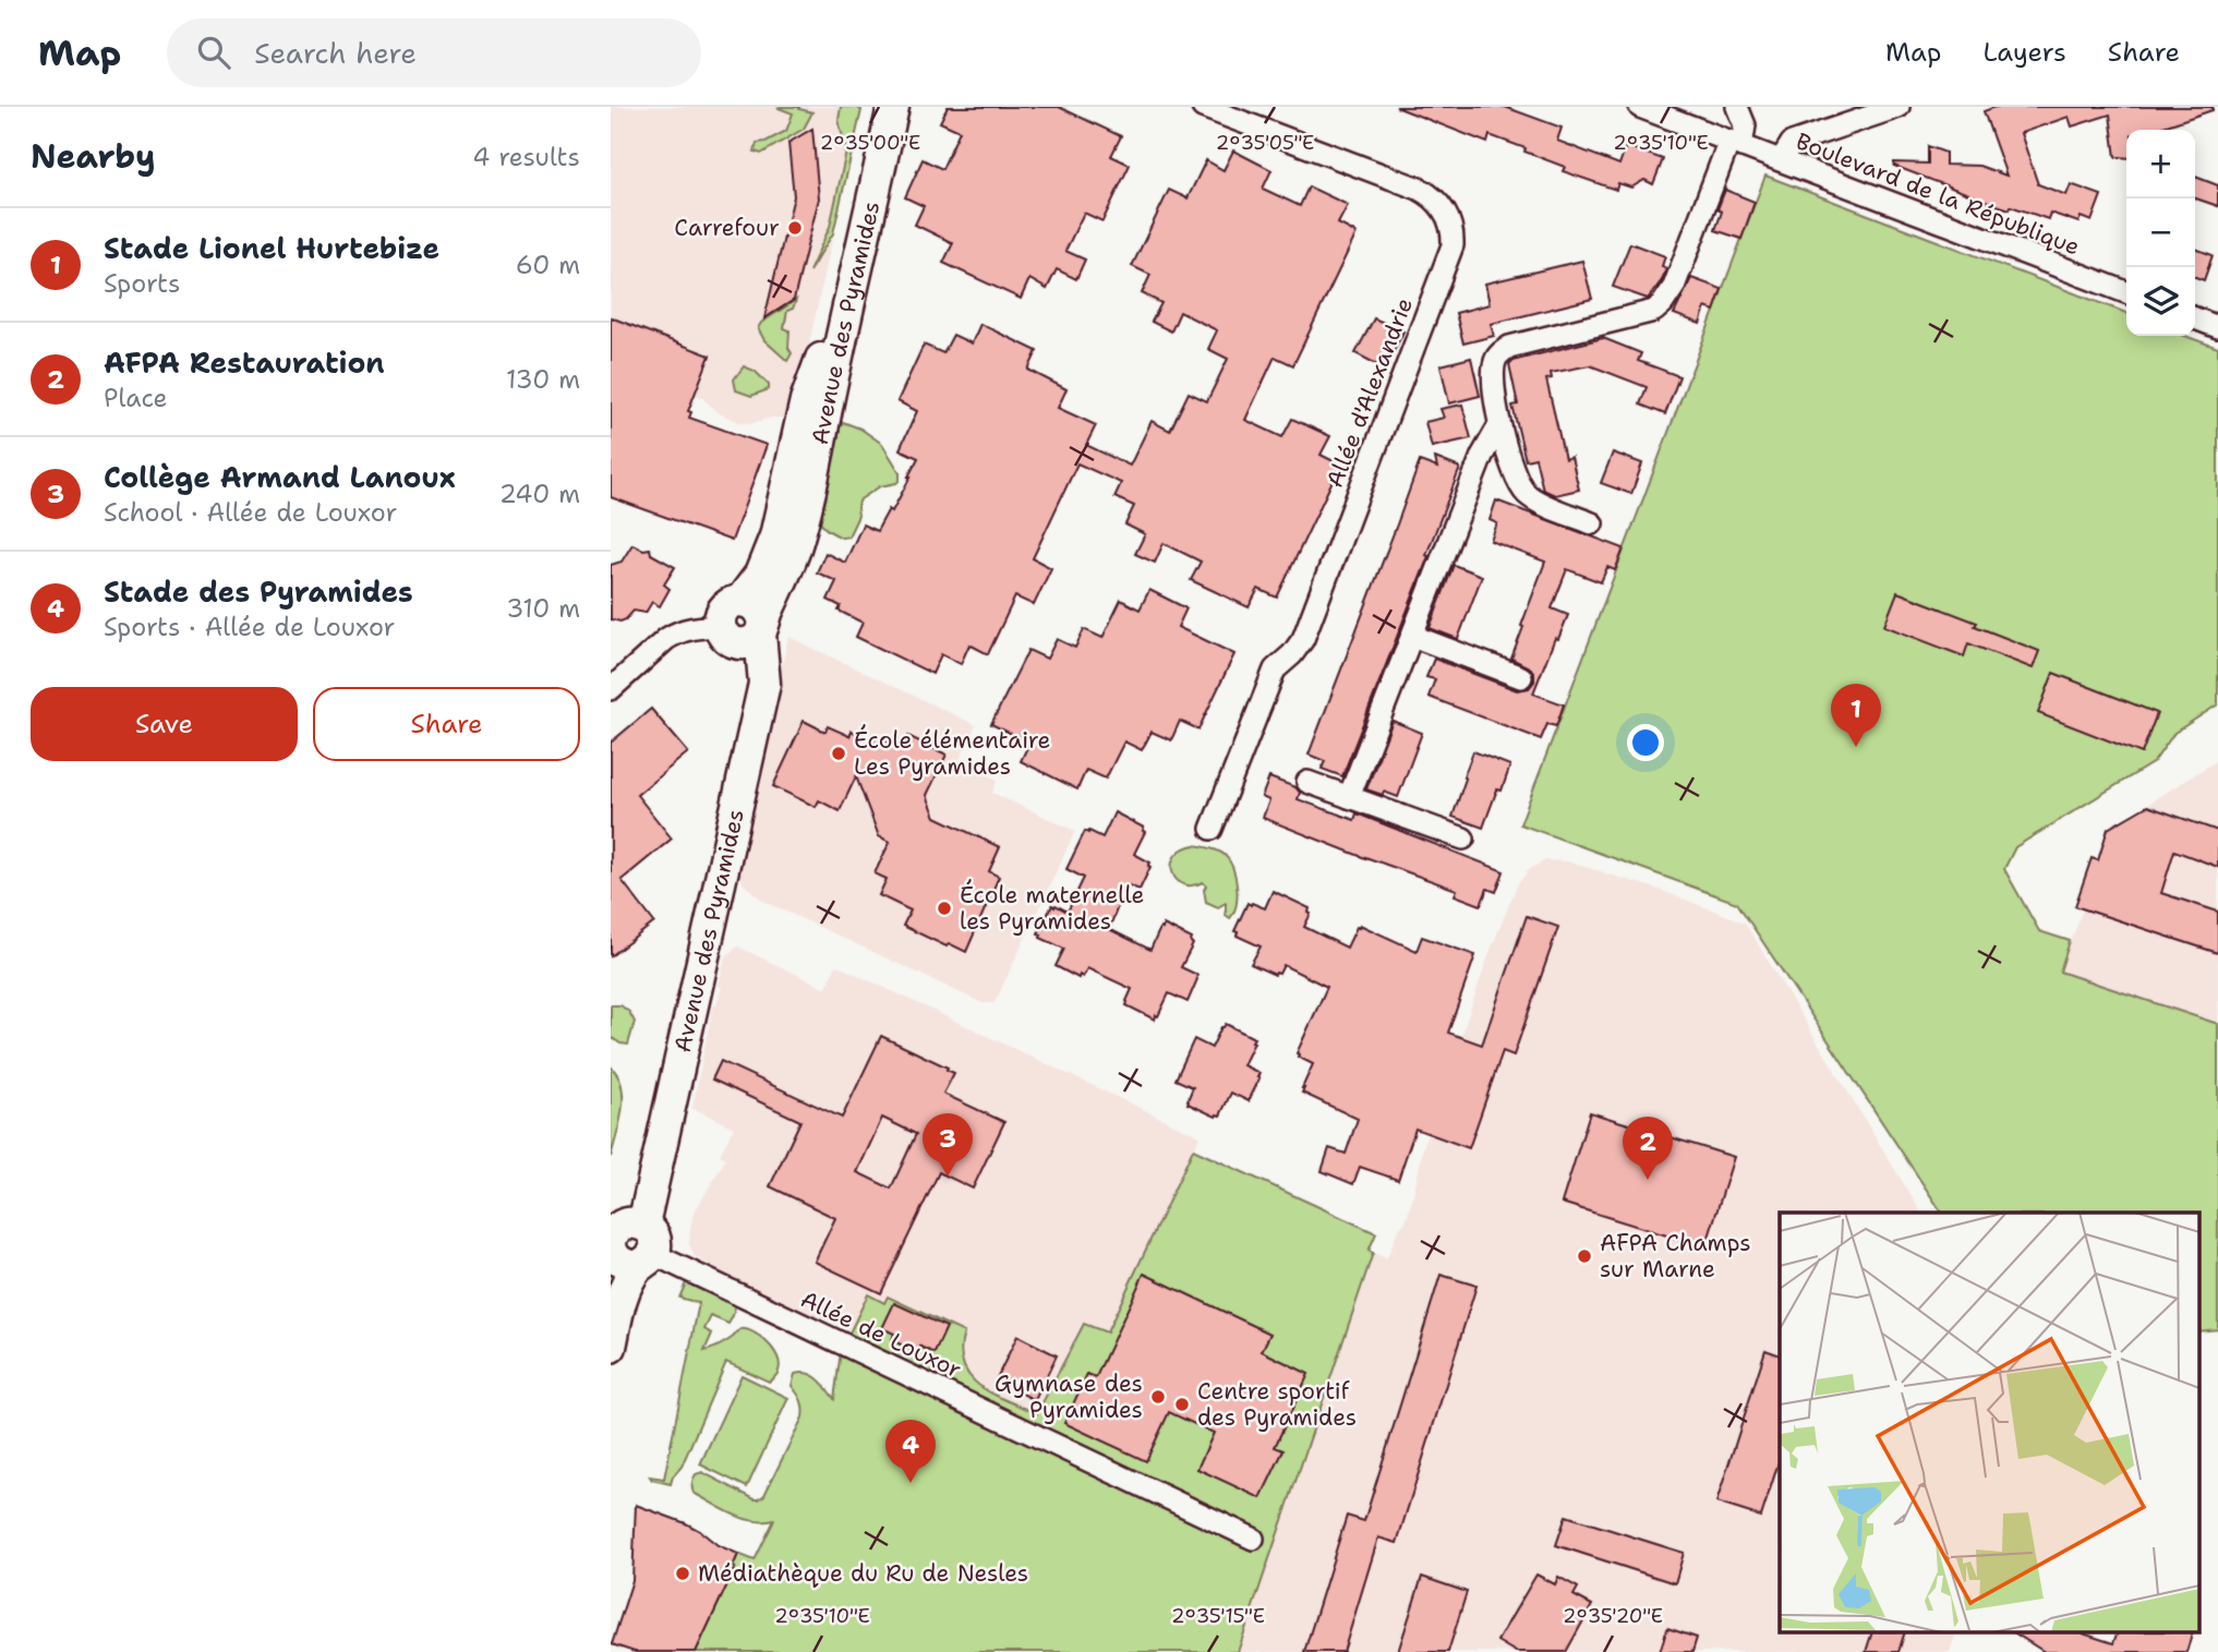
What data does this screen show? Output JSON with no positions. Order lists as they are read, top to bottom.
{
  "streets": {
    "main road": ["Avenue des Pyramides"],
    "street": ["Boulevard de la République", "Allée d'Alexandrie", "Allée de Louxor"]
  },
  "crossings": [
    ["Avenue des Pyramides", "Allée de Louxor"]
  ],
  "places": [
    "Carrefour",
    "École élémentaire Les Pyramides",
    "École maternelle les Pyramides",
    "AFPA Champs sur Marne",
    "Gymnase des Pyramides",
    "Centre sportif des Pyramides",
    "Médiathèque du Ru de Nesles"
  ],
  "page": {
    "header": "Map",
    "search": "Search here",
    "nav": ["Map", "Layers", "Share"],
    "heading": ["Nearby", "4 results"],
    "map_buttons": ["+", "−"],
    "list": [
      {
        "mark": "1",
        "name": "Stade Lionel Hurtebize",
        "note": "Sports",
        "value": "60 m"
      },
      {
        "mark": "2",
        "name": "AFPA Restauration",
        "note": "Place",
        "value": "130 m"
      },
      {
        "mark": "3",
        "name": "Collège Armand Lanoux",
        "note": "School · Allée de Louxor",
        "value": "240 m"
      },
      {
        "mark": "4",
        "name": "Stade des Pyramides",
        "note": "Sports · Allée de Louxor",
        "value": "310 m"
      }
    ],
    "buttons": ["Save", "Share"],
    "pins": [
      "1",
      "3",
      "2",
      "4"
    ]
  },
  "coordinates": [
    "2°35'00\"E",
    "2°35'05\"E",
    "2°35'10\"E",
    "2°35'15\"E",
    "2°35'20\"E"
  ]
}
